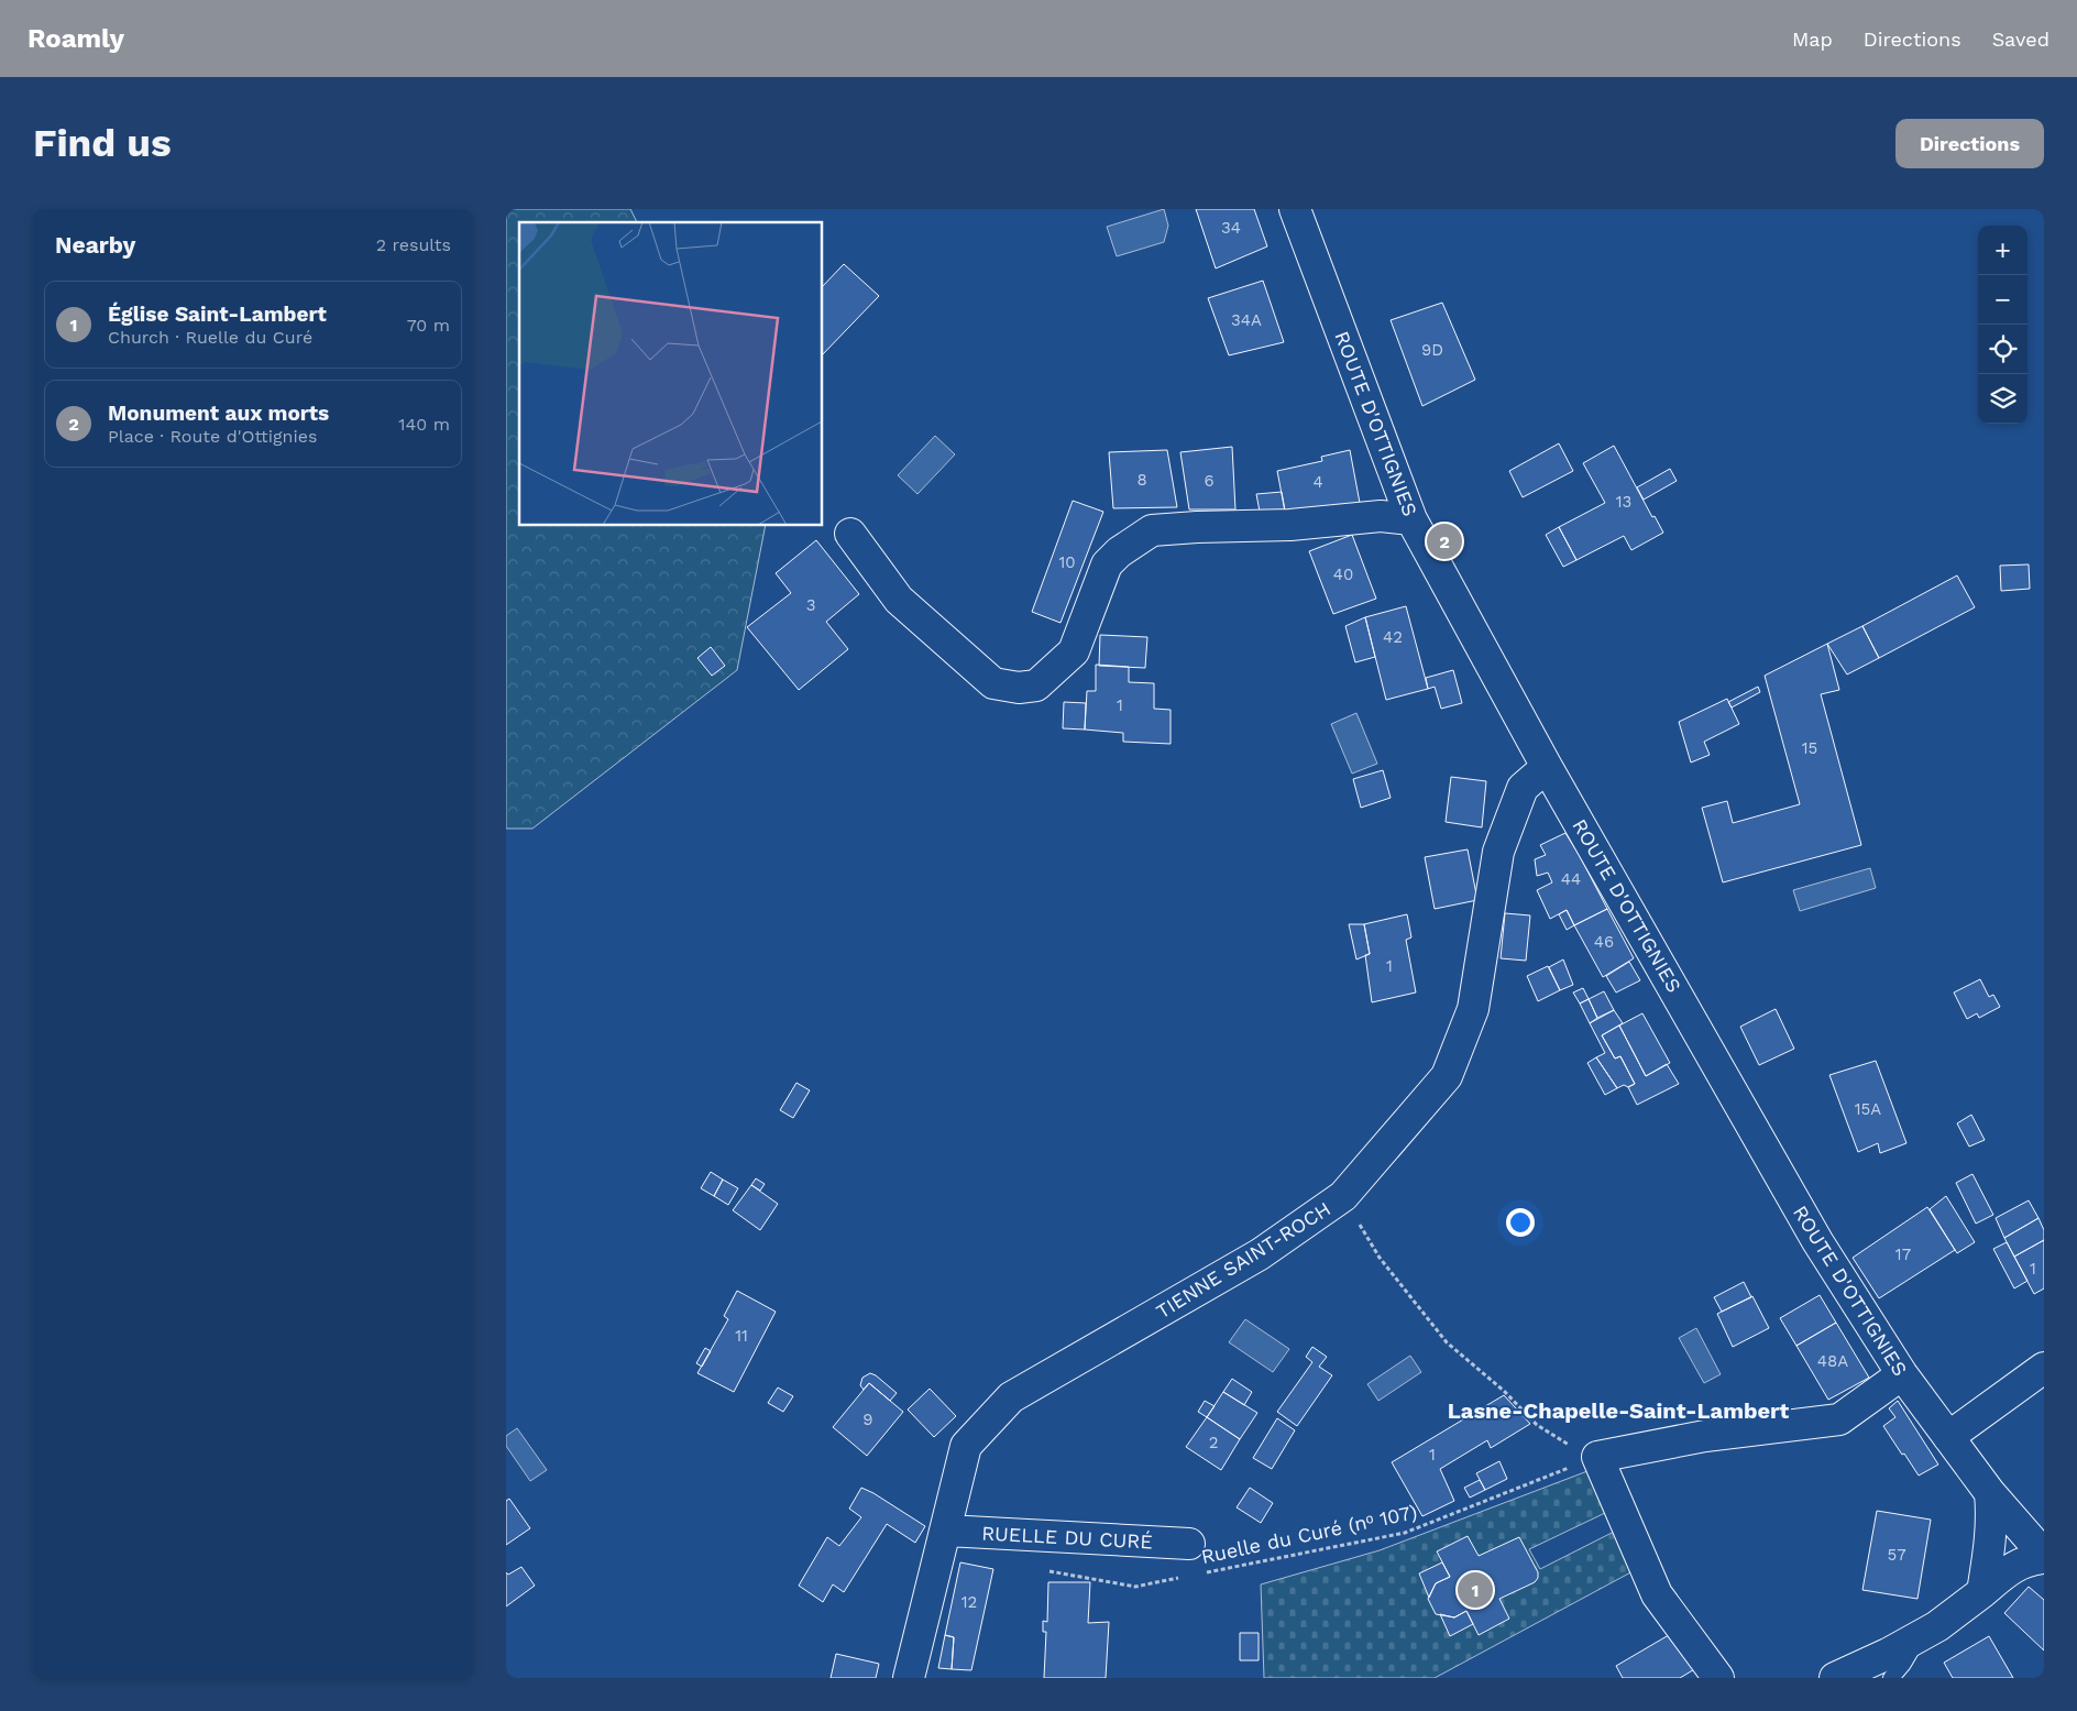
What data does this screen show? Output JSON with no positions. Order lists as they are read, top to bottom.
{
  "streets": {
    "street": ["ROUTE D'OTTIGNIES", "TIENNE SAINT-ROCH", "RUELLE DU CURÉ"],
    "path": ["Ruelle du Curé (nᵒ 107)"]
  },
  "crossings": [
    ["ROUTE D'OTTIGNIES", "TIENNE SAINT-ROCH"],
    ["TIENNE SAINT-ROCH", "RUELLE DU CURÉ"]
  ],
  "districts": ["Lasne-Chapelle-Saint-Lambert"],
  "house_numbers": [
    "34",
    "34A",
    "9D",
    "8",
    "6",
    "4",
    "13",
    "10",
    "40",
    "3",
    "42",
    "1",
    "15",
    "44",
    "46",
    "1",
    "15A",
    "17",
    "1",
    "11",
    "48A",
    "9",
    "2",
    "1",
    "57",
    "12"
  ],
  "page": {
    "header": "Roamly",
    "nav": ["Map", "Directions", "Saved"],
    "buttons": "Directions",
    "title": "Find us",
    "heading": ["Nearby", "2 results"],
    "map_buttons": ["+", "−"],
    "list": [
      {
        "mark": "1",
        "name": "Église Saint-Lambert",
        "note": "Church · Ruelle du Curé",
        "value": "70 m"
      },
      {
        "mark": "2",
        "name": "Monument aux morts",
        "note": "Place · Route d'Ottignies",
        "value": "140 m"
      }
    ],
    "pins": ["2", "1"]
  }
}
